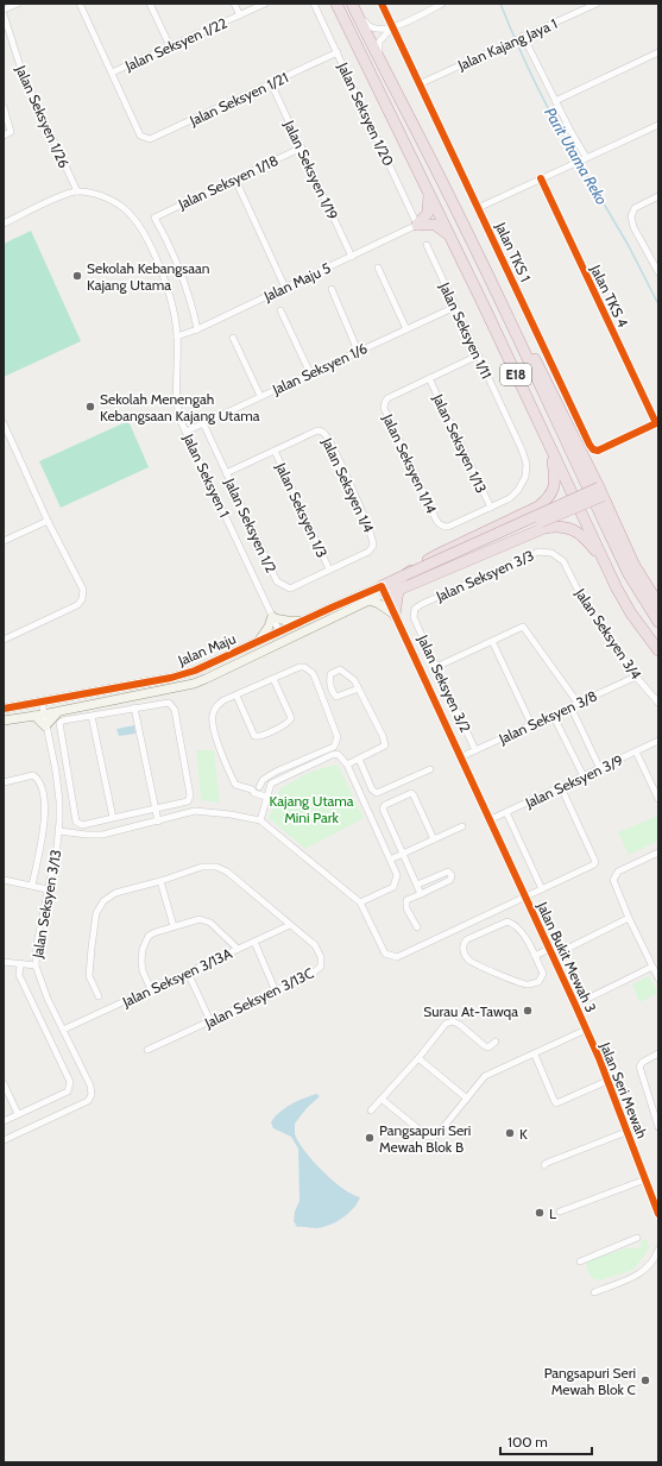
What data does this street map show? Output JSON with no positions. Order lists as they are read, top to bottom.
{
  "streets": {
    "highway": ["E18"],
    "street": [
      "Jalan Seksyen 1/22",
      "Jalan Kajang Jaya 1",
      "Jalan Seksyen 1/21",
      "Jalan Seksyen 1/20",
      "Jalan Seksyen 1/26",
      "Jalan Seksyen 1/19",
      "Jalan Seksyen 1/18",
      "Jalan TKS 1",
      "Jalan Maju 5",
      "Jalan TKS 4",
      "Jalan Seksyen 1/11",
      "Jalan Seksyen 1/6",
      "Jalan Seksyen 1/13",
      "Jalan Seksyen 1/14",
      "Jalan Seksyen 1",
      "Jalan Seksyen 1/4",
      "Jalan Seksyen 1/3",
      "Jalan Seksyen 1/2",
      "Jalan Seksyen 3/3",
      "Jalan Seksyen 3/4",
      "Jalan Maju",
      "Jalan Seksyen 3/2",
      "Jalan Seksyen 3/8",
      "Jalan Seksyen 3/9",
      "Jalan Seksyen 3/13",
      "Jalan Bukit Mewah 3",
      "Jalan Seksyen 3/13A",
      "Jalan Seksyen 3/13C",
      "Jalan Seri Mewah"
    ]
  },
  "crossings": [
    ["Jalan Seksyen 1/22", "Jalan Seksyen 1/21"],
    ["Jalan Kajang Jaya 1", "Jalan TKS 1"],
    ["Jalan Seksyen 1/21", "Jalan Seksyen 1/20"],
    ["Jalan Seksyen 1/21", "Jalan Seksyen 1/19"],
    ["Jalan Seksyen 1/20", "Jalan Maju 5"],
    ["Jalan Seksyen 1/26", "Jalan Seksyen 1"],
    ["Jalan Seksyen 1/19", "Jalan Seksyen 1/18"],
    ["Jalan Seksyen 1/19", "Jalan Maju 5"],
    ["Jalan Seksyen 1/18", "Jalan Maju 5"],
    ["Jalan TKS 1", "Jalan TKS 4"],
    ["Jalan Maju 5", "Jalan Seksyen 1"],
    ["Jalan Seksyen 1/11", "Jalan Seksyen 1/6"],
    ["Jalan Seksyen 1/11", "Jalan Seksyen 1/13"],
    ["Jalan Seksyen 1/11", "Jalan Seksyen 1/14"],
    ["Jalan Seksyen 1/6", "Jalan Seksyen 1"],
    ["Jalan Seksyen 1/6", "Jalan Seksyen 1/2"],
    ["Jalan Seksyen 1/13", "Jalan Seksyen 1/14"],
    ["Jalan Seksyen 1", "Jalan Maju"],
    ["Jalan Seksyen 1/4", "Jalan Seksyen 1/3"],
    ["Jalan Seksyen 1/4", "Jalan Seksyen 1/2"],
    ["Jalan Seksyen 1/3", "Jalan Seksyen 1/2"],
    ["Jalan Seksyen 3/3", "Jalan Seksyen 3/4"],
    ["Jalan Seksyen 3/3", "Jalan Seksyen 3/2"],
    ["Jalan Seksyen 3/4", "Jalan Seksyen 3/8"],
    ["Jalan Maju", "Jalan Bukit Mewah 3"],
    ["Jalan Seksyen 3/2", "Jalan Seksyen 3/8"],
    ["Jalan Seksyen 3/8", "Jalan Bukit Mewah 3"],
    ["Jalan Seksyen 3/9", "Jalan Bukit Mewah 3"],
    ["Jalan Seksyen 3/13", "Jalan Seksyen 3/13A"],
    ["Jalan Bukit Mewah 3", "Jalan Seri Mewah"],
    ["Jalan Seksyen 3/13A", "Jalan Seksyen 3/13C"]
  ],
  "water": ["Parit Utama Reko"],
  "parks": ["Kajang Utama Mini Park"],
  "places": [
    "Sekolah Kebangsaan Kajang Utama",
    "Sekolah Menengah Kebangsaan Kajang Utama",
    "Surau At-Tawqa",
    "K",
    "Pangsapuri Seri Mewah Blok B",
    "L",
    "Pangsapuri Seri Mewah Blok C"
  ],
  "scale_bar": "100 m"
}
